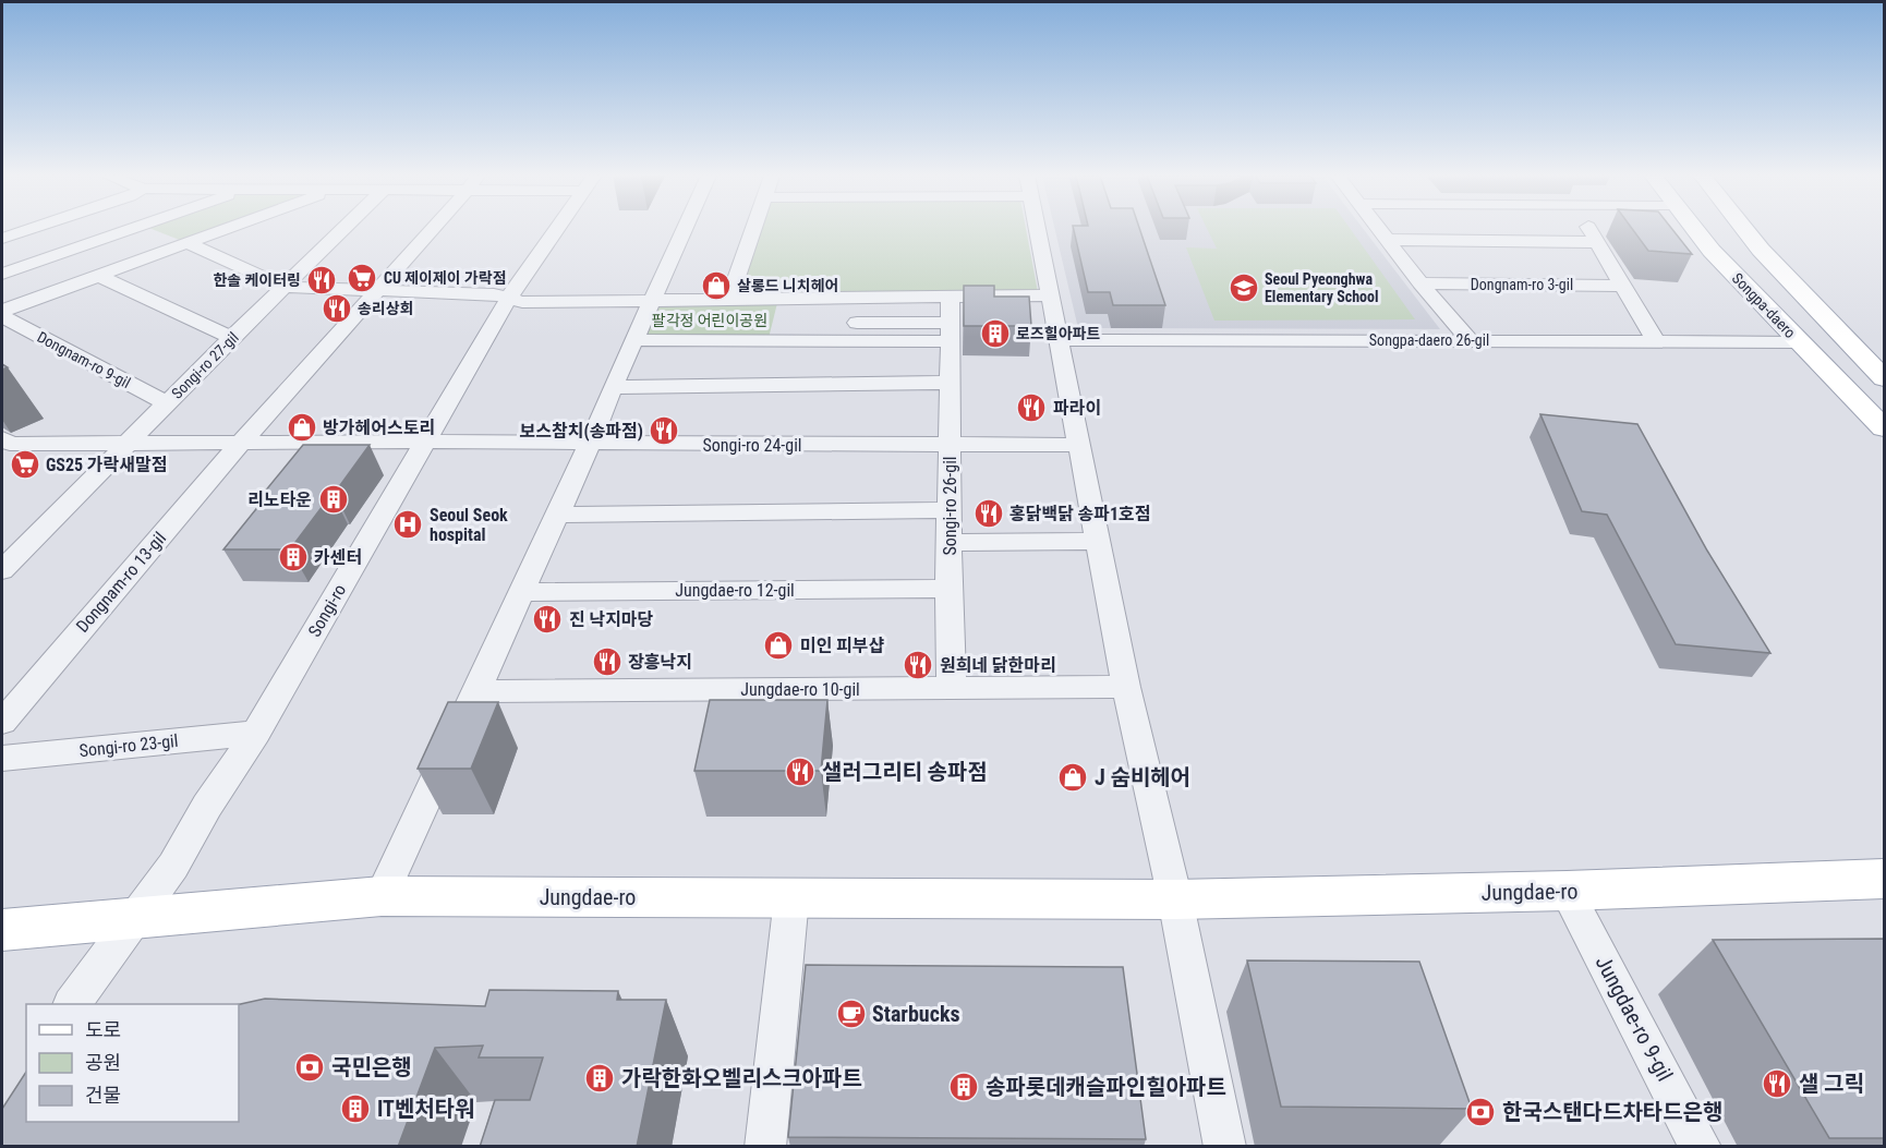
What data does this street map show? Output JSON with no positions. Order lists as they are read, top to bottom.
{
  "streets": {
    "main road": ["Songpa-daero", "Jungdae-ro"],
    "street": [
      "Dongnam-ro 3-gil",
      "Songpa-daero 26-gil",
      "Dongnam-ro 9-gil",
      "Songi-ro 27-gil",
      "Songi-ro 24-gil",
      "Songi-ro 26-gil",
      "Dongnam-ro 13-gil",
      "Jungdae-ro 12-gil",
      "Songi-ro",
      "Jungdae-ro 10-gil",
      "Songi-ro 23-gil",
      "Jungdae-ro 9-gil"
    ]
  },
  "crossings": [
    ["Songpa-daero", "Songpa-daero 26-gil"],
    ["Dongnam-ro 9-gil", "Songi-ro 27-gil"],
    ["Songi-ro 24-gil", "Songi-ro 26-gil"],
    ["Songi-ro 24-gil", "Songi-ro"],
    ["Songi-ro 26-gil", "Jungdae-ro 12-gil"],
    ["Songi-ro 26-gil", "Jungdae-ro 10-gil"],
    ["Songi-ro", "Songi-ro 23-gil"],
    ["Songi-ro", "Jungdae-ro"],
    ["Jungdae-ro", "Jungdae-ro 9-gil"]
  ],
  "parks": ["팔각정 어린이공원"],
  "places": {
    "supermarket": ["CU 제이제이 가락점", "GS25 가락새말점"],
    "restaurant": [
      "한솔 케이터링",
      "송리상회",
      "파라이",
      "보스참치(송파점)",
      "홍닭백닭 송파1호점",
      "진 낙지마당",
      "장흥낙지",
      "원희네 닭한마리",
      "샐러그리티 송파점",
      "샐 그릭"
    ],
    "shop": [
      "살롱드 니치헤어",
      "방가헤어스토리",
      "미인 피부샵",
      "J 숨비헤어"
    ],
    "school or university": ["Seoul Pyeonghwa Elementary School"],
    "building": [
      "로즈힐아파트",
      "리노타운",
      "카센터",
      "가락한화오벨리스크아파트",
      "송파롯데캐슬파인힐아파트",
      "IT벤처타워"
    ],
    "hospital": ["Seoul Seok hospital"],
    "cafe": ["Starbucks"],
    "bank": ["국민은행", "한국스탠다드차타드은행"]
  },
  "legend": ["도로", "공원", "건물"]
}
